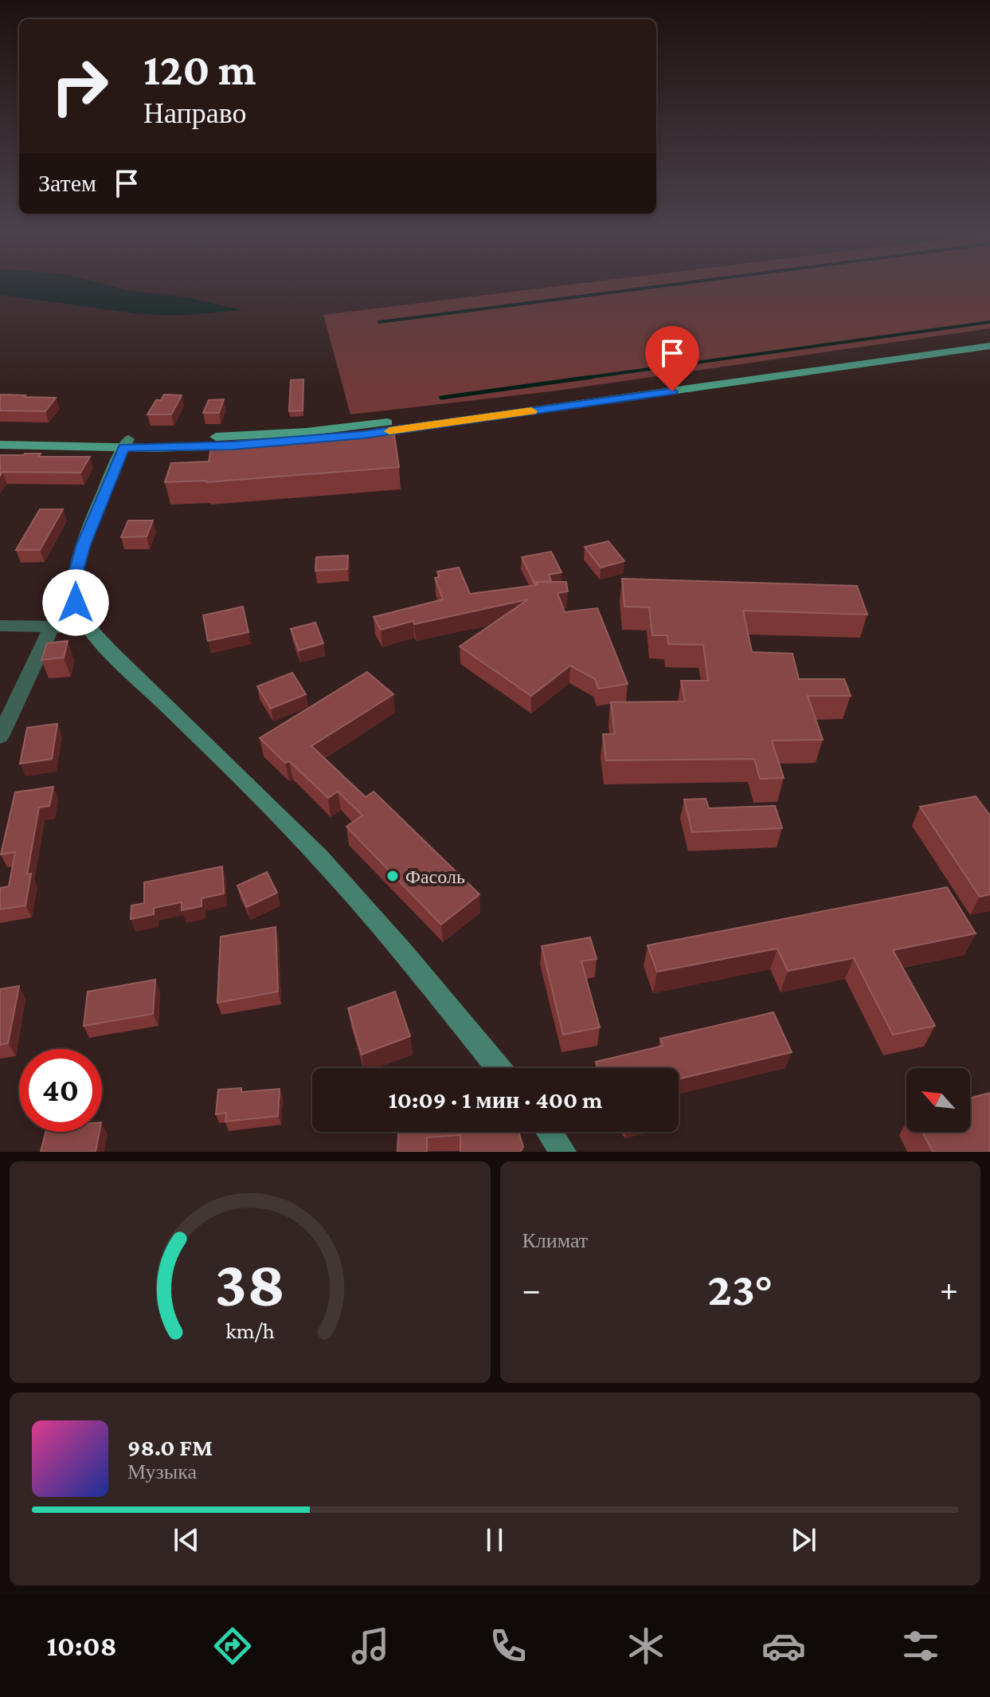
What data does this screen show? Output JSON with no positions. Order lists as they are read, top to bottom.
{
  "places": ["Фасоль"],
  "north": "top left",
  "page": {
    "turn": ["120 m", "Направо"],
    "then": "Затем",
    "limit": "40",
    "trip": "10:09 · 1 мин · 400 m",
    "tile": "Климат",
    "heat": ["−", "23°", "+"],
    "song": ["98.0 FM", "Музыка"],
    "tabs": "10:08",
    "gauge": ["38", "km/h"]
  }
}
